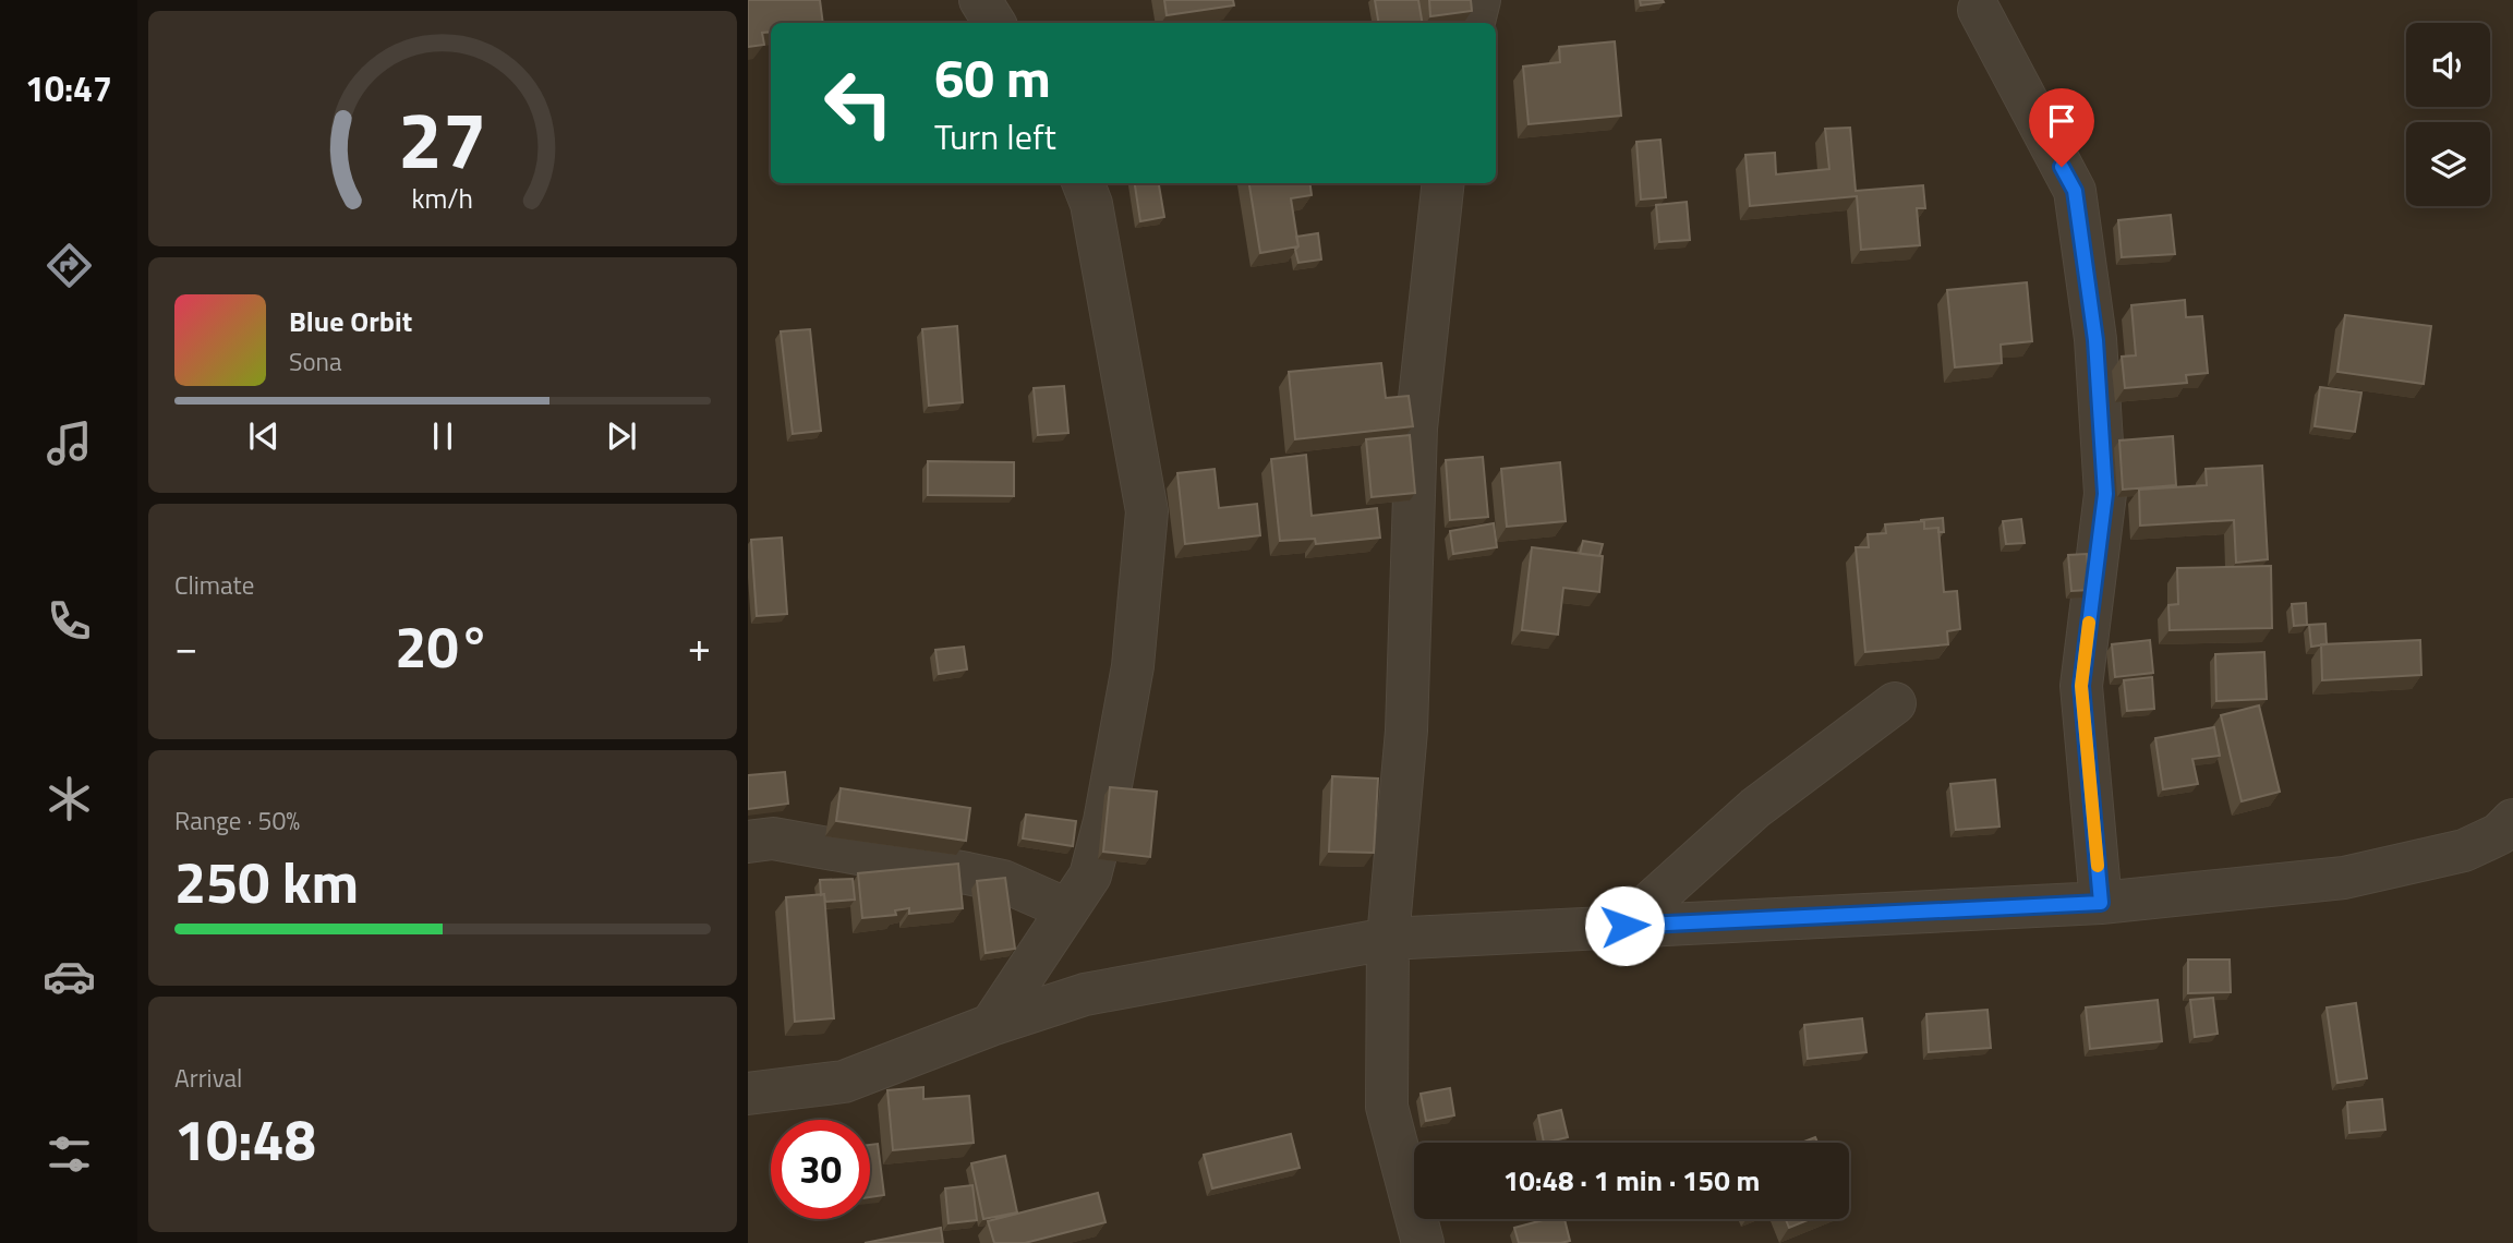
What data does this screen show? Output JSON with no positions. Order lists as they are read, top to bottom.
{
  "page": {
    "tabs": "10:47",
    "turn": ["60 m", "Turn left"],
    "song": ["Blue Orbit", "Sona"],
    "tile": [
      "Climate",
      ["Range · 50%", "250 km"],
      ["Arrival", "10:48"]
    ],
    "heat": ["−", "20°", "+"],
    "limit": "30",
    "trip": "10:48 · 1 min · 150 m",
    "gauge": ["27", "km/h"]
  }
}
